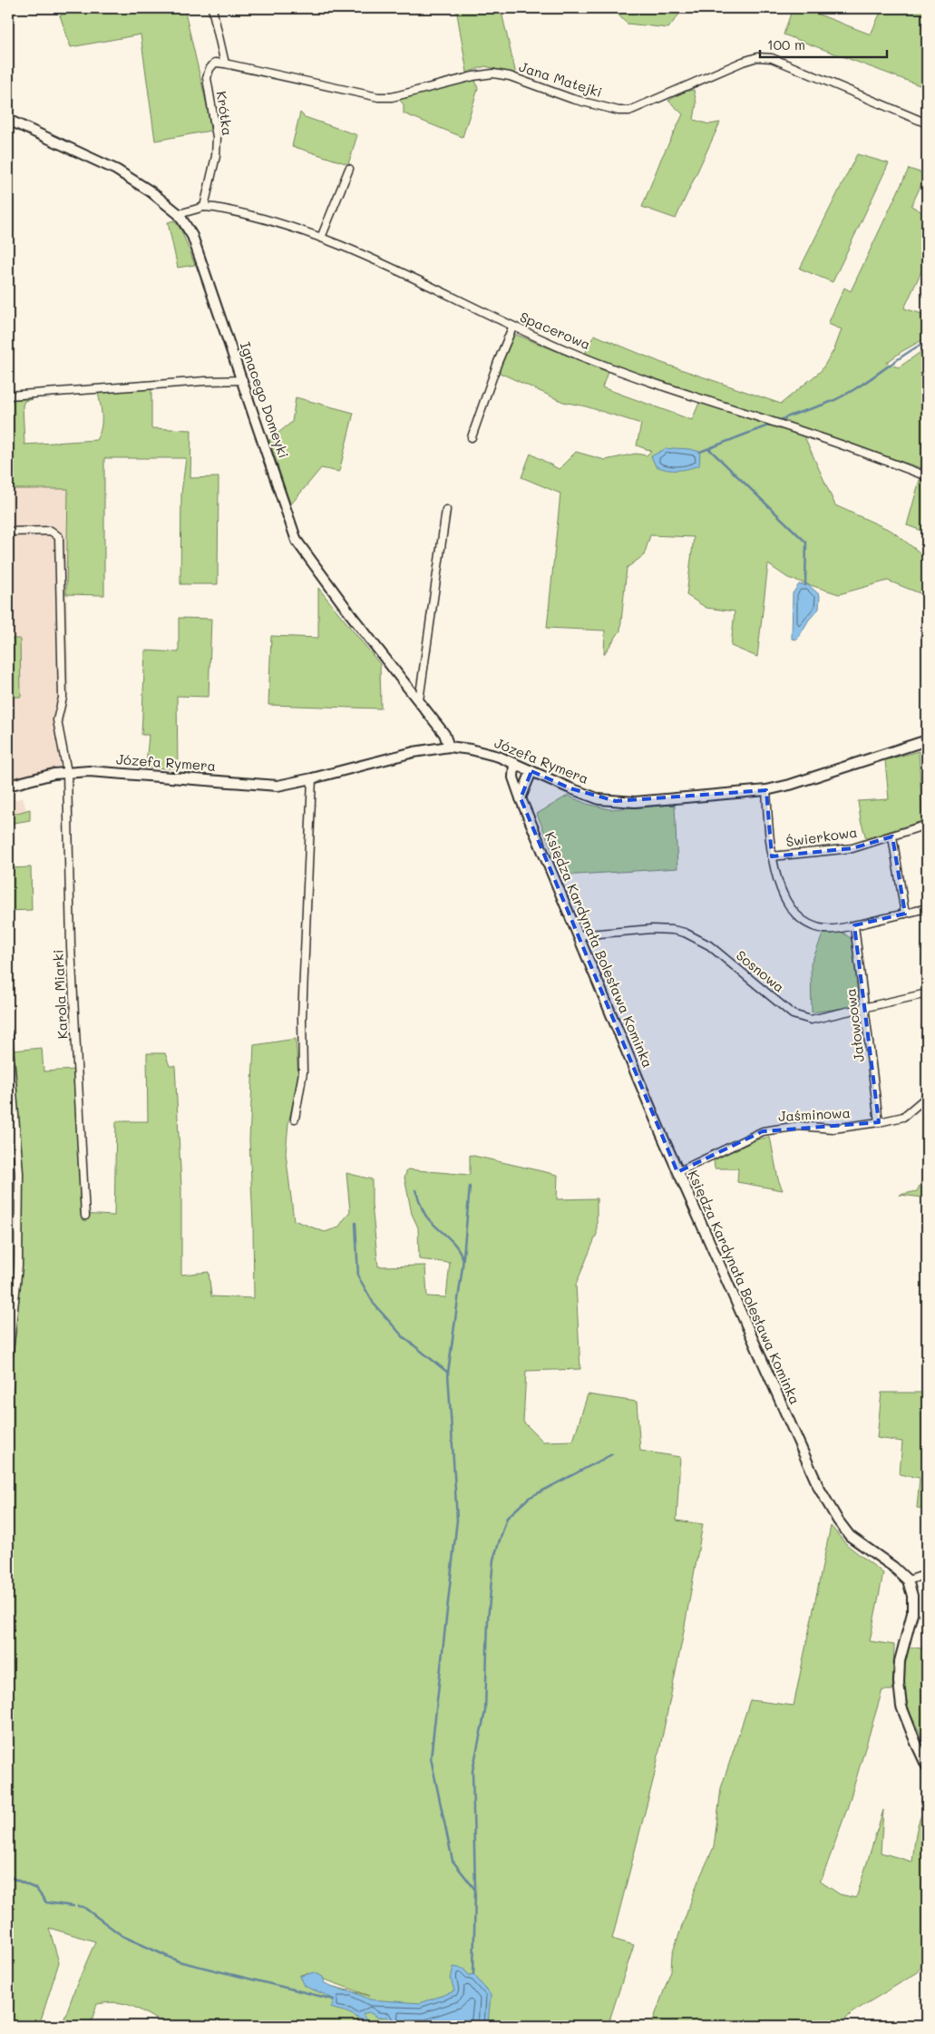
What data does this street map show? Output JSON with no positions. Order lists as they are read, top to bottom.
{
  "streets": {
    "street": [
      "Jana Matejki",
      "Krótka",
      "Spacerowa",
      "Ignacego Domeyki",
      "Józefa Rymera",
      "Świerkowa",
      "Księdza Kardynała Bolesława Kominka",
      "Sosnowa",
      "Karola Miarki",
      "Jałowcowa",
      "Jaśminowa"
    ]
  },
  "crossings": [
    ["Jana Matejki", "Krótka"],
    ["Krótka", "Spacerowa"],
    ["Spacerowa", "Ignacego Domeyki"],
    ["Ignacego Domeyki", "Józefa Rymera"],
    ["Józefa Rymera", "Księdza Kardynała Bolesława Kominka"],
    ["Józefa Rymera", "Karola Miarki"],
    ["Księdza Kardynała Bolesława Kominka", "Sosnowa"],
    ["Księdza Kardynała Bolesława Kominka", "Jaśminowa"],
    ["Sosnowa", "Jałowcowa"],
    ["Jałowcowa", "Jaśminowa"]
  ],
  "scale_bar": "100 m"
}
